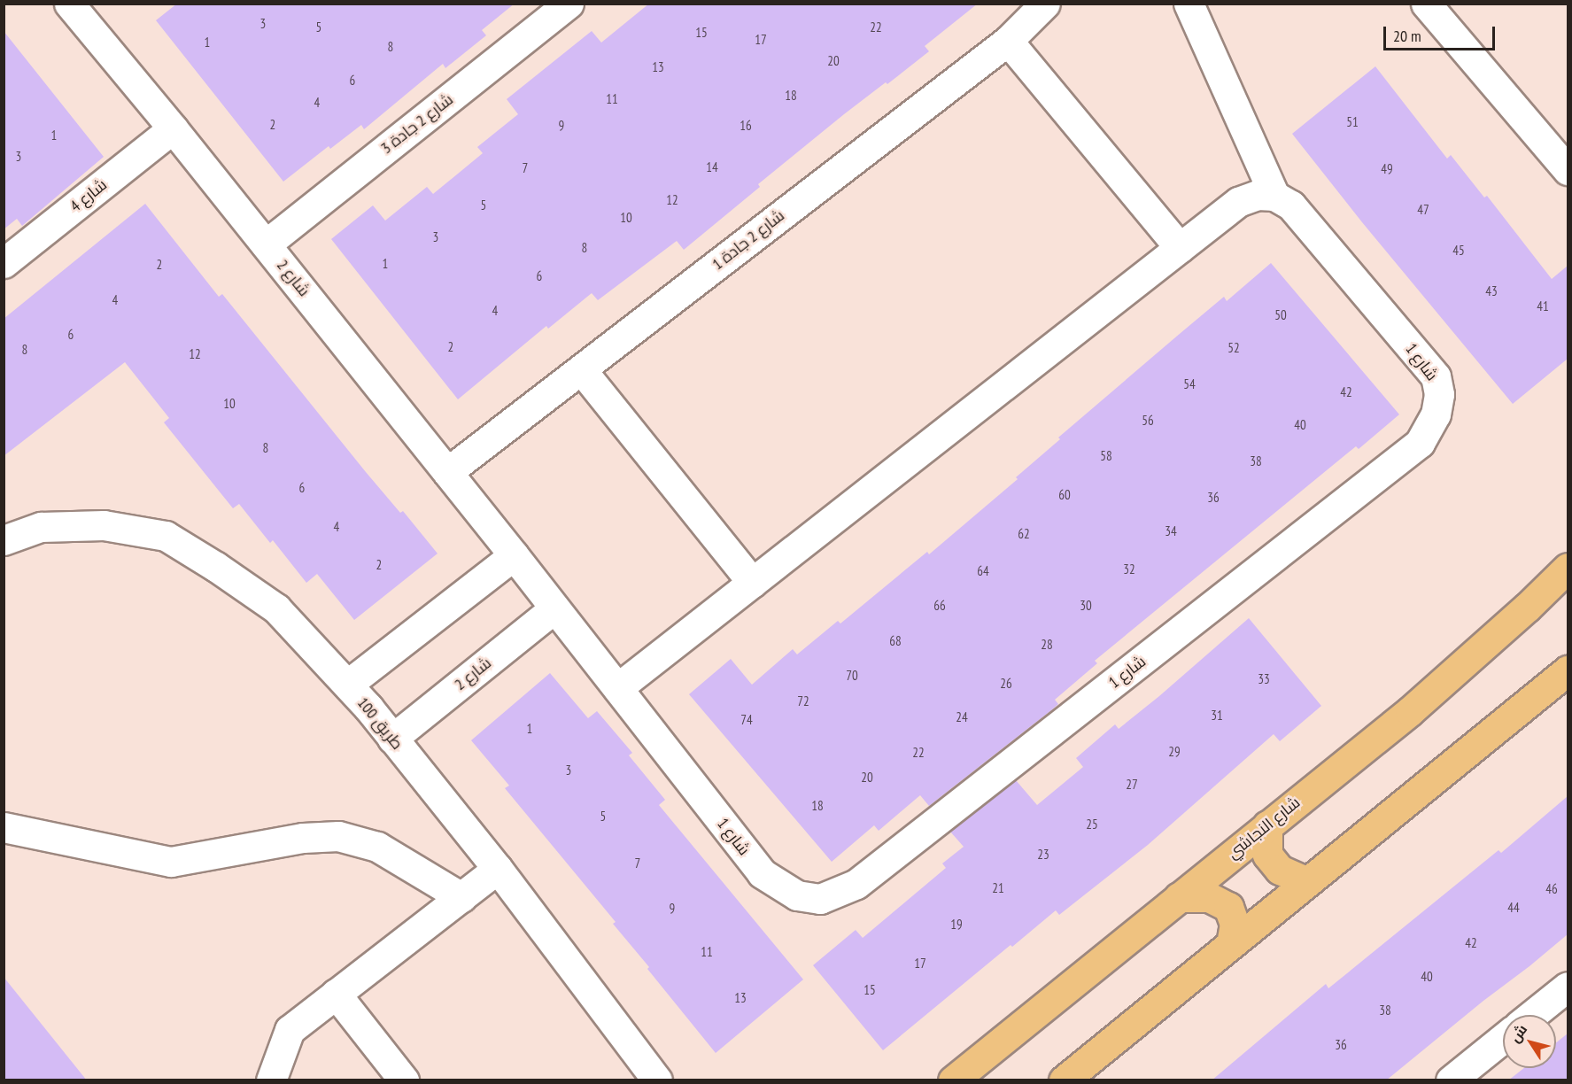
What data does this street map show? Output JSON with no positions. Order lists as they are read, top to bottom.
{
  "streets": {
    "main road": ["شارع النجاشي"],
    "street": [
      "شارع 2 جادة 3",
      "شارع 4",
      "شارع 2 جادة 1",
      "شارع 2",
      "شارع 1",
      "طريق 100"
    ]
  },
  "crossings": [
    ["شارع 2 جادة 3", "شارع 2"],
    ["شارع 4", "شارع 2"],
    ["شارع 2 جادة 1", "شارع 2"],
    ["شارع 2", "شارع 1"],
    ["شارع 2", "طريق 100"]
  ],
  "house_numbers": [
    "3",
    "5",
    "22",
    "15",
    "17",
    "1",
    "8",
    "20",
    "13",
    "6",
    "18",
    "11",
    "4",
    "51",
    "2",
    "9",
    "16",
    "1",
    "3",
    "14",
    "7",
    "49",
    "12",
    "5",
    "47",
    "10",
    "3",
    "8",
    "45",
    "1",
    "2",
    "6",
    "43",
    "4",
    "41",
    "4",
    "50",
    "6",
    "2",
    "52",
    "8",
    "12",
    "54",
    "42",
    "10",
    "56",
    "40",
    "8",
    "58",
    "38",
    "6",
    "60",
    "36",
    "4",
    "34",
    "62",
    "2",
    "32",
    "64",
    "66",
    "30",
    "68",
    "28",
    "70",
    "33",
    "26",
    "72",
    "31",
    "24",
    "74",
    "1",
    "29",
    "22",
    "3",
    "20",
    "27",
    "18",
    "5",
    "25",
    "23",
    "7",
    "21",
    "46",
    "44",
    "9",
    "19",
    "42",
    "11",
    "17",
    "40",
    "15",
    "13",
    "38",
    "36"
  ],
  "scale_bar": "20 m",
  "north": "top left"
}
